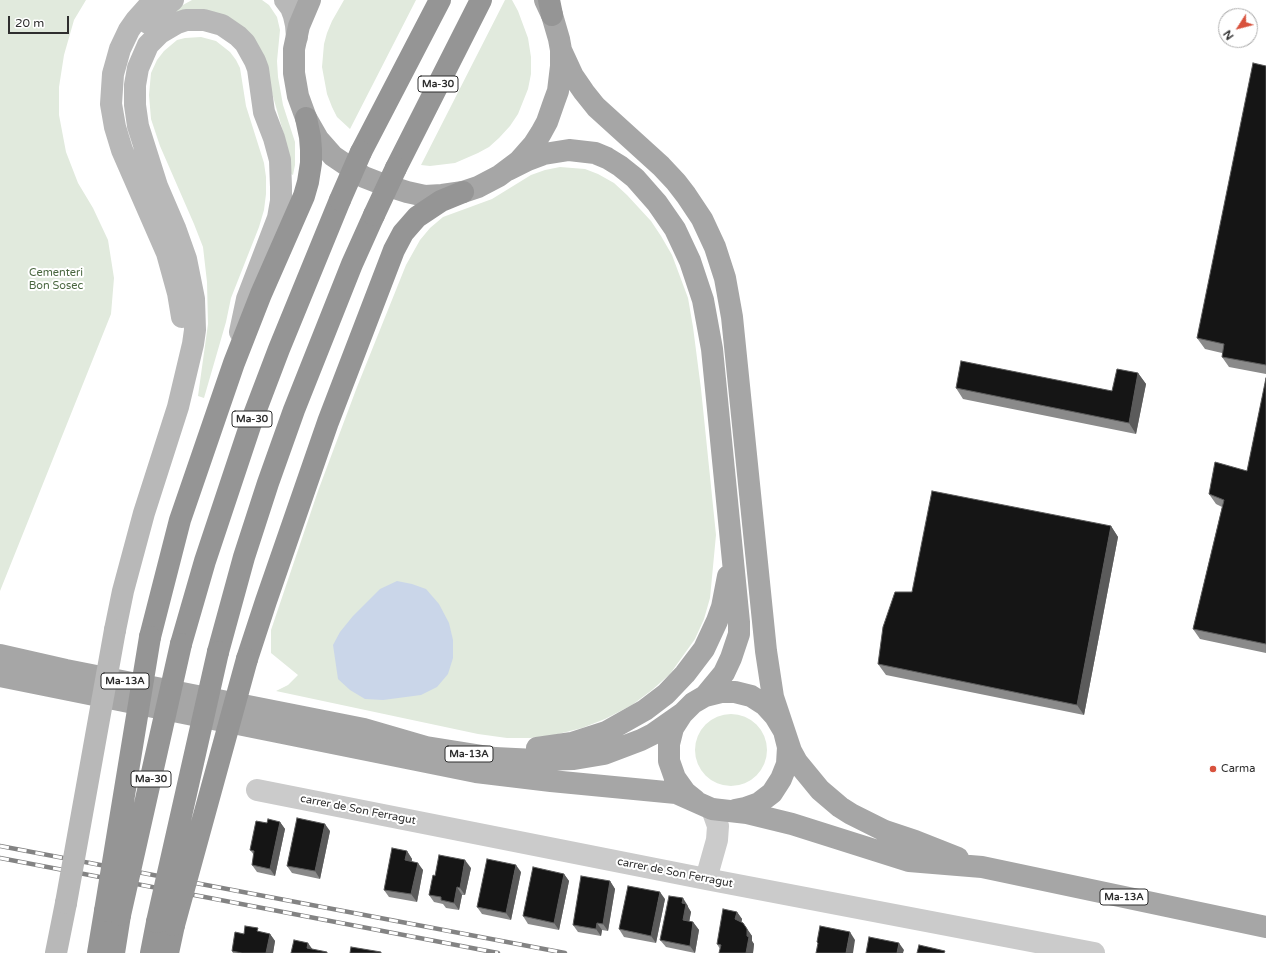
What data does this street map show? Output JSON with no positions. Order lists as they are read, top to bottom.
{
  "streets": {
    "highway": ["Ma-30"],
    "main road": ["Ma-13A"],
    "street": ["carrer de Son Ferragut"]
  },
  "parks": ["Cementeri Bon Sosec"],
  "places": ["Carma"],
  "scale_bar": "20 m",
  "north": "bottom left"
}
